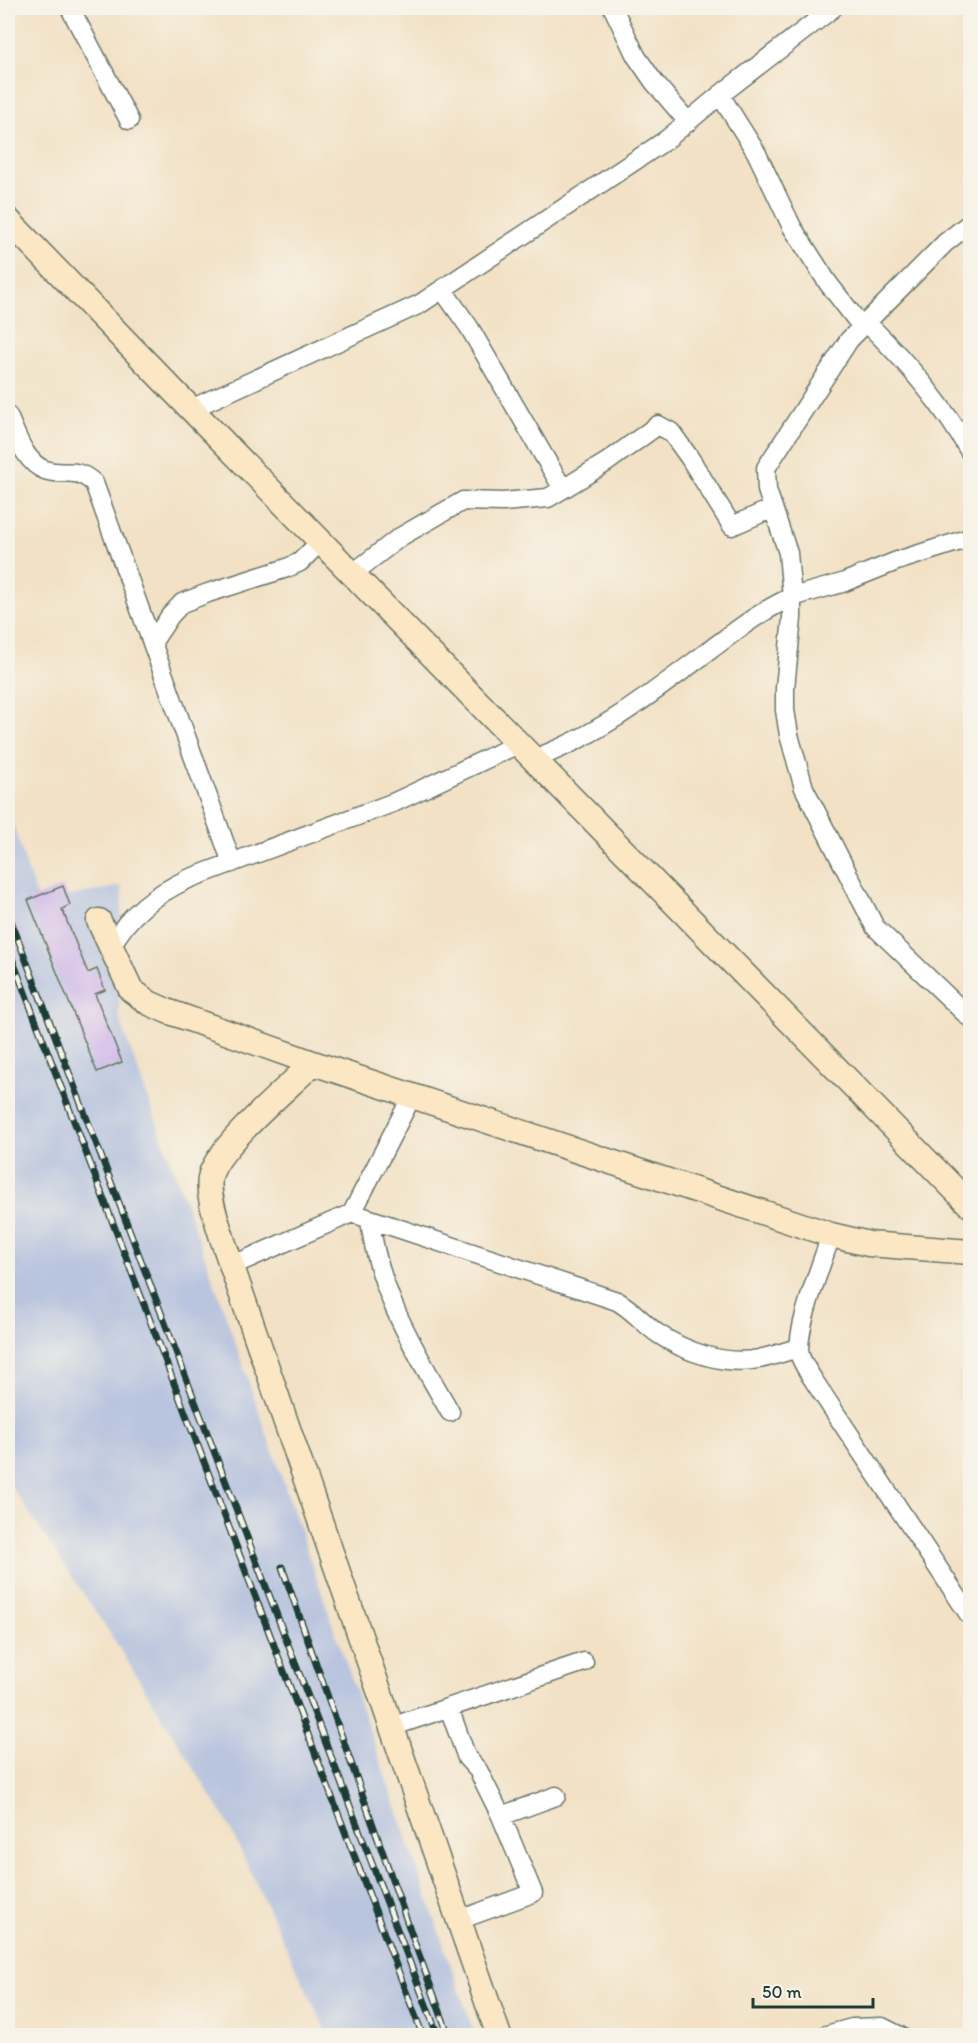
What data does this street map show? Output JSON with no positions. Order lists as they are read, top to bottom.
{
  "scale_bar": "50 m"
}
